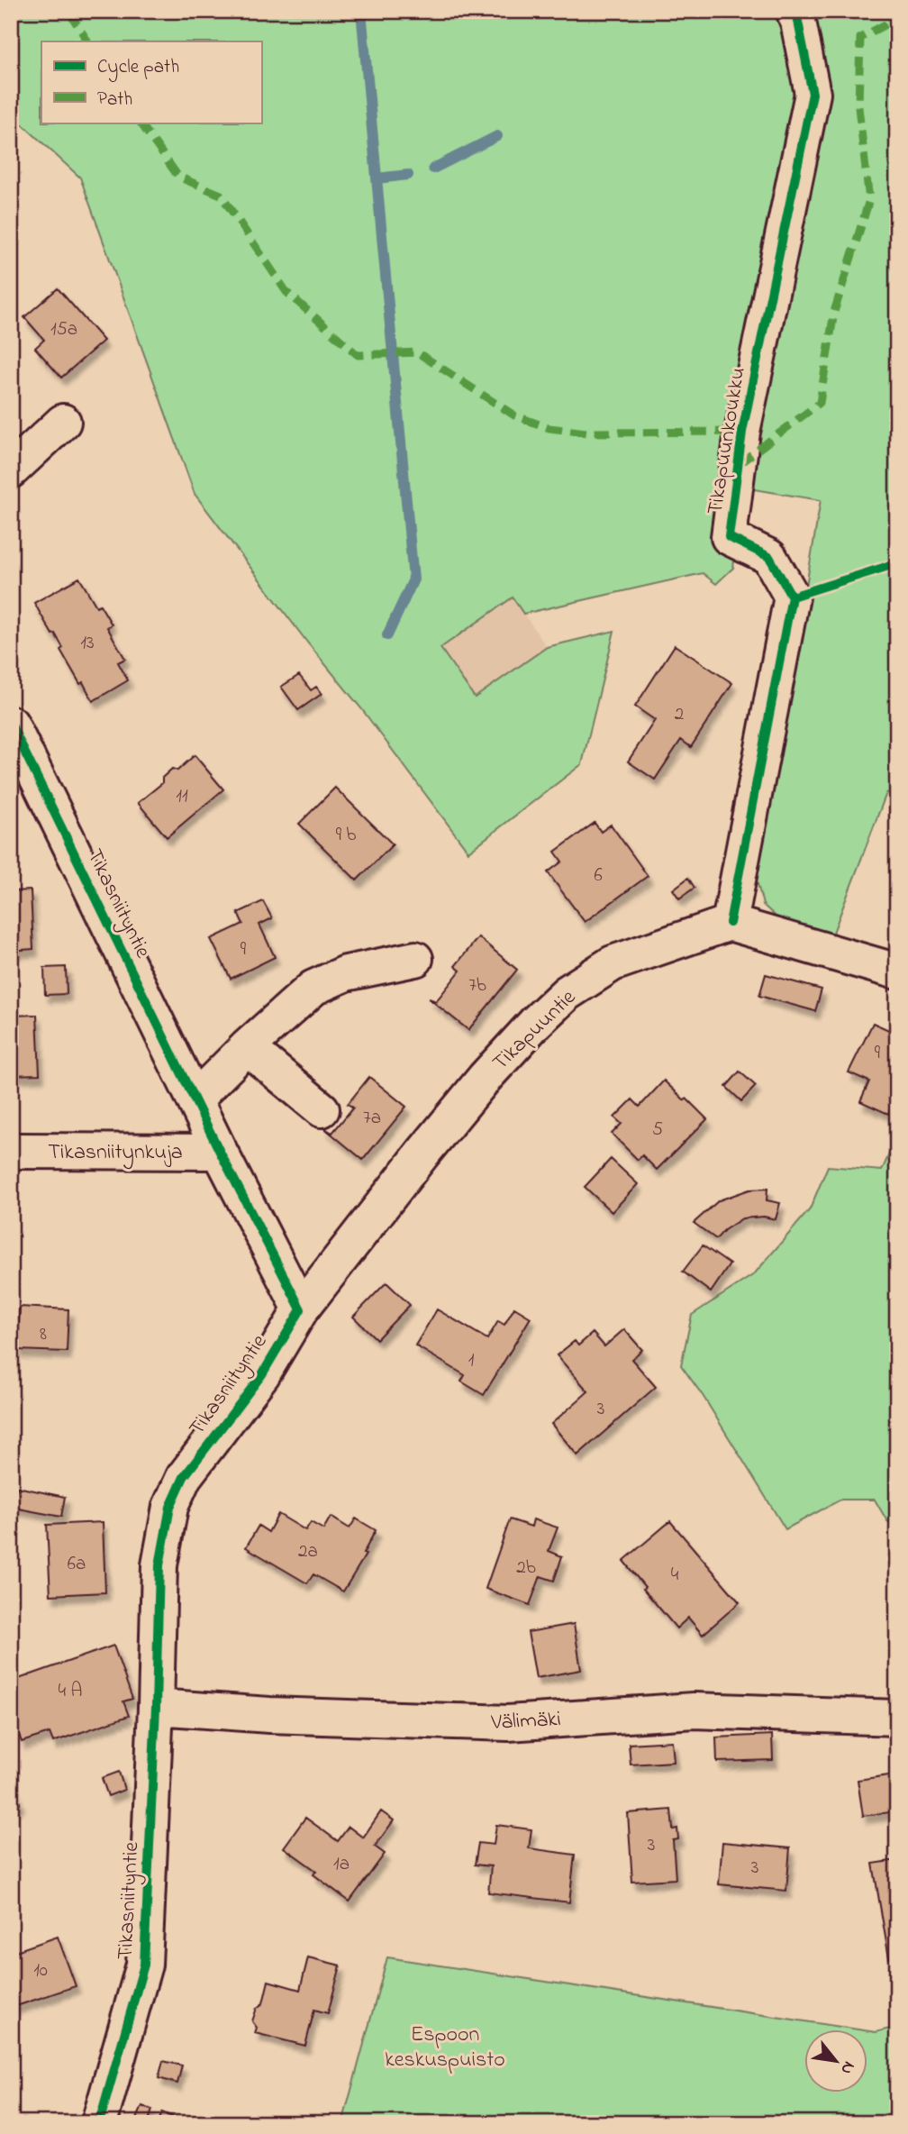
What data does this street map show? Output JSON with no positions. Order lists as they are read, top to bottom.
{
  "streets": {
    "street": [
      "Tikapuunkoukku",
      "Tikasniityntie",
      "Tikapuuntie",
      "Tikasniitynkuja",
      "Välimäki"
    ]
  },
  "crossings": [
    ["Tikapuunkoukku", "Tikapuuntie"],
    ["Tikasniityntie", "Tikapuuntie"],
    ["Tikasniityntie", "Tikasniitynkuja"],
    ["Tikasniityntie", "Välimäki"]
  ],
  "parks": ["Espoon keskuspuisto"],
  "house_numbers": [
    "15a",
    "13",
    "2",
    "11",
    "9 b",
    "6",
    "9",
    "7b",
    "9",
    "7a",
    "5",
    "8",
    "1",
    "3",
    "2a",
    "6a",
    "2b",
    "4",
    "4 A",
    "3",
    "1a",
    "3",
    "10"
  ],
  "legend": ["Cycle path", "Path"],
  "north": "bottom right"
}
